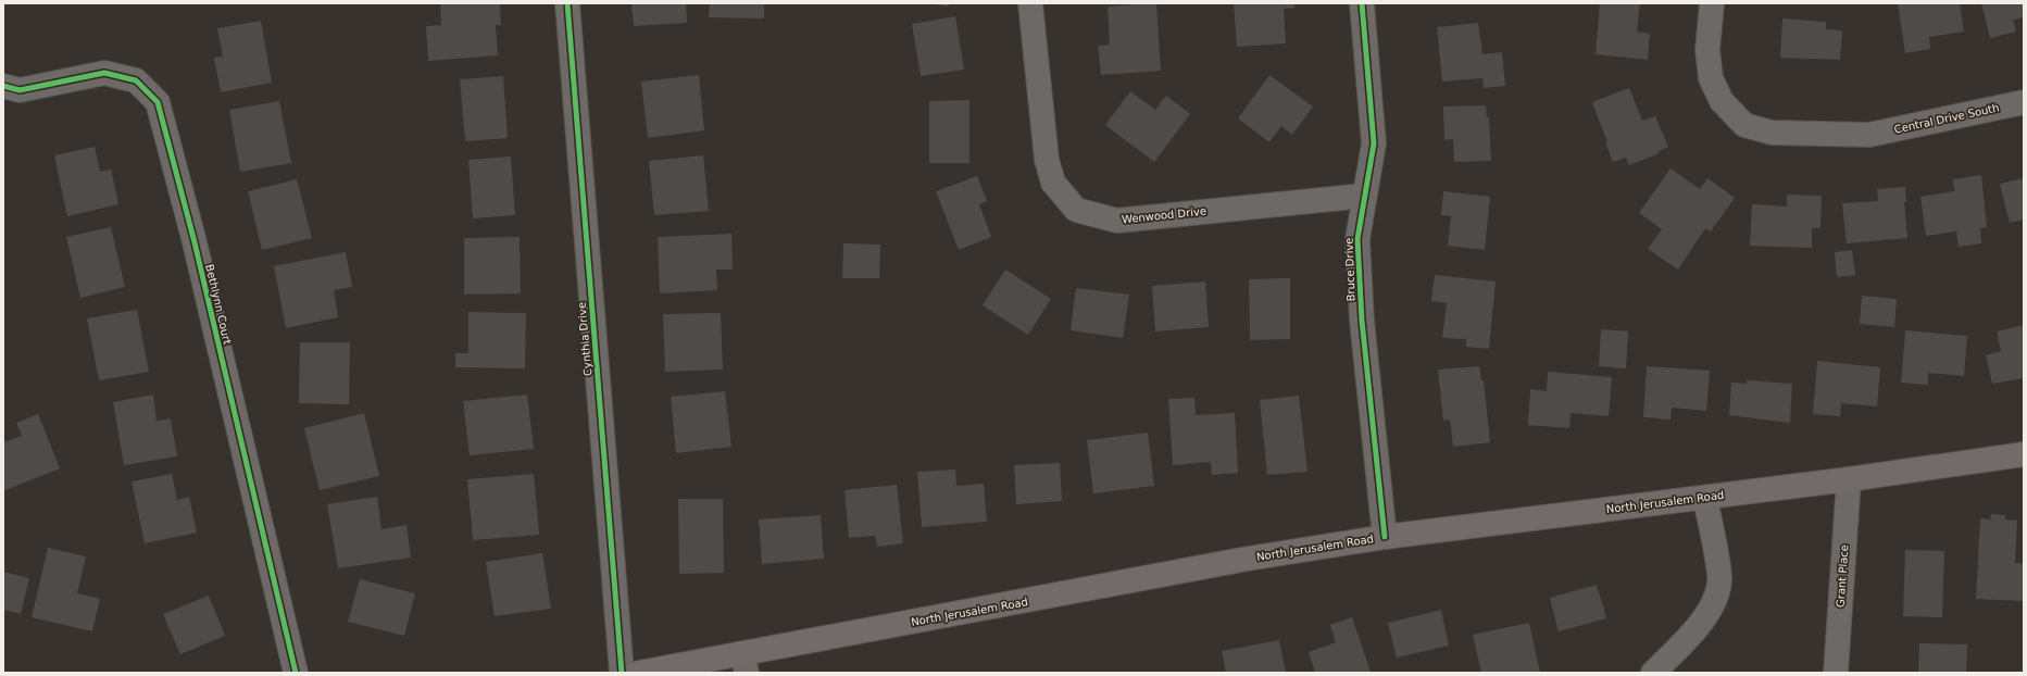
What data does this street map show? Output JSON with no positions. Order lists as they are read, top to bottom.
{
  "streets": {
    "main road": ["North Jerusalem Road"],
    "street": [
      "Central Drive South",
      "Wenwood Drive",
      "Bruce Drive",
      "Bethlynn Court",
      "Cynthia Drive",
      "Grant Place"
    ]
  },
  "crossings": [
    ["Wenwood Drive", "Bruce Drive"],
    ["Bruce Drive", "North Jerusalem Road"],
    ["North Jerusalem Road", "Grant Place"]
  ]
}
